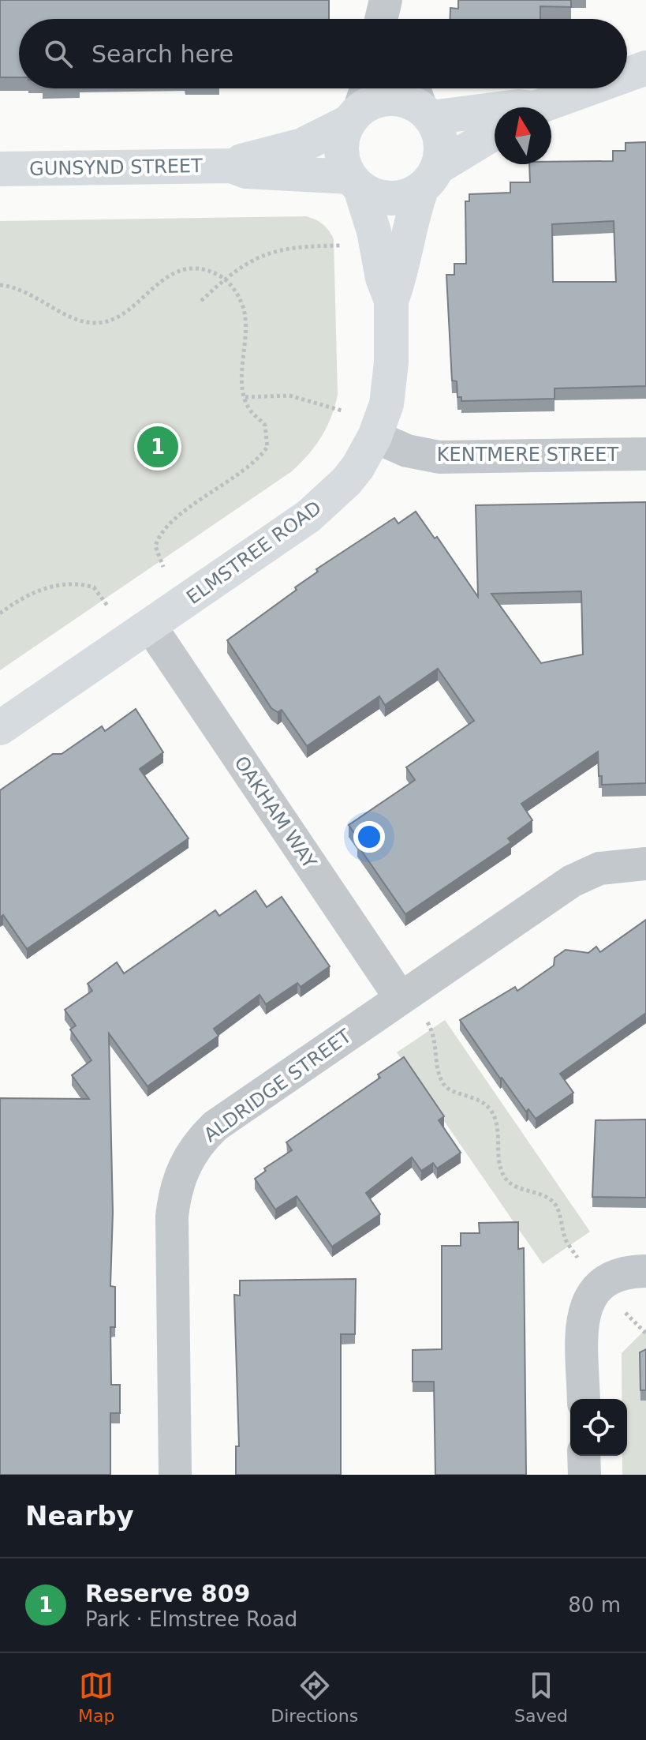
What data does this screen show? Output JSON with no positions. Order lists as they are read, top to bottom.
{
  "streets": {
    "street": [
      "GUNSYND STREET",
      "KENTMERE STREET",
      "ELMSTREE ROAD",
      "OAKHAM WAY",
      "ALDRIDGE STREET"
    ]
  },
  "crossings": [
    ["GUNSYND STREET", "ELMSTREE ROAD"],
    ["KENTMERE STREET", "ELMSTREE ROAD"],
    ["ELMSTREE ROAD", "OAKHAM WAY"],
    ["OAKHAM WAY", "ALDRIDGE STREET"]
  ],
  "north": "top",
  "page": {
    "search": "Search here",
    "pins": "1",
    "heading": "Nearby",
    "list": [
      {
        "mark": "1",
        "name": "Reserve 809",
        "note": "Park · Elmstree Road",
        "value": "80 m"
      }
    ],
    "nav": ["Map", "Directions", "Saved"]
  }
}
